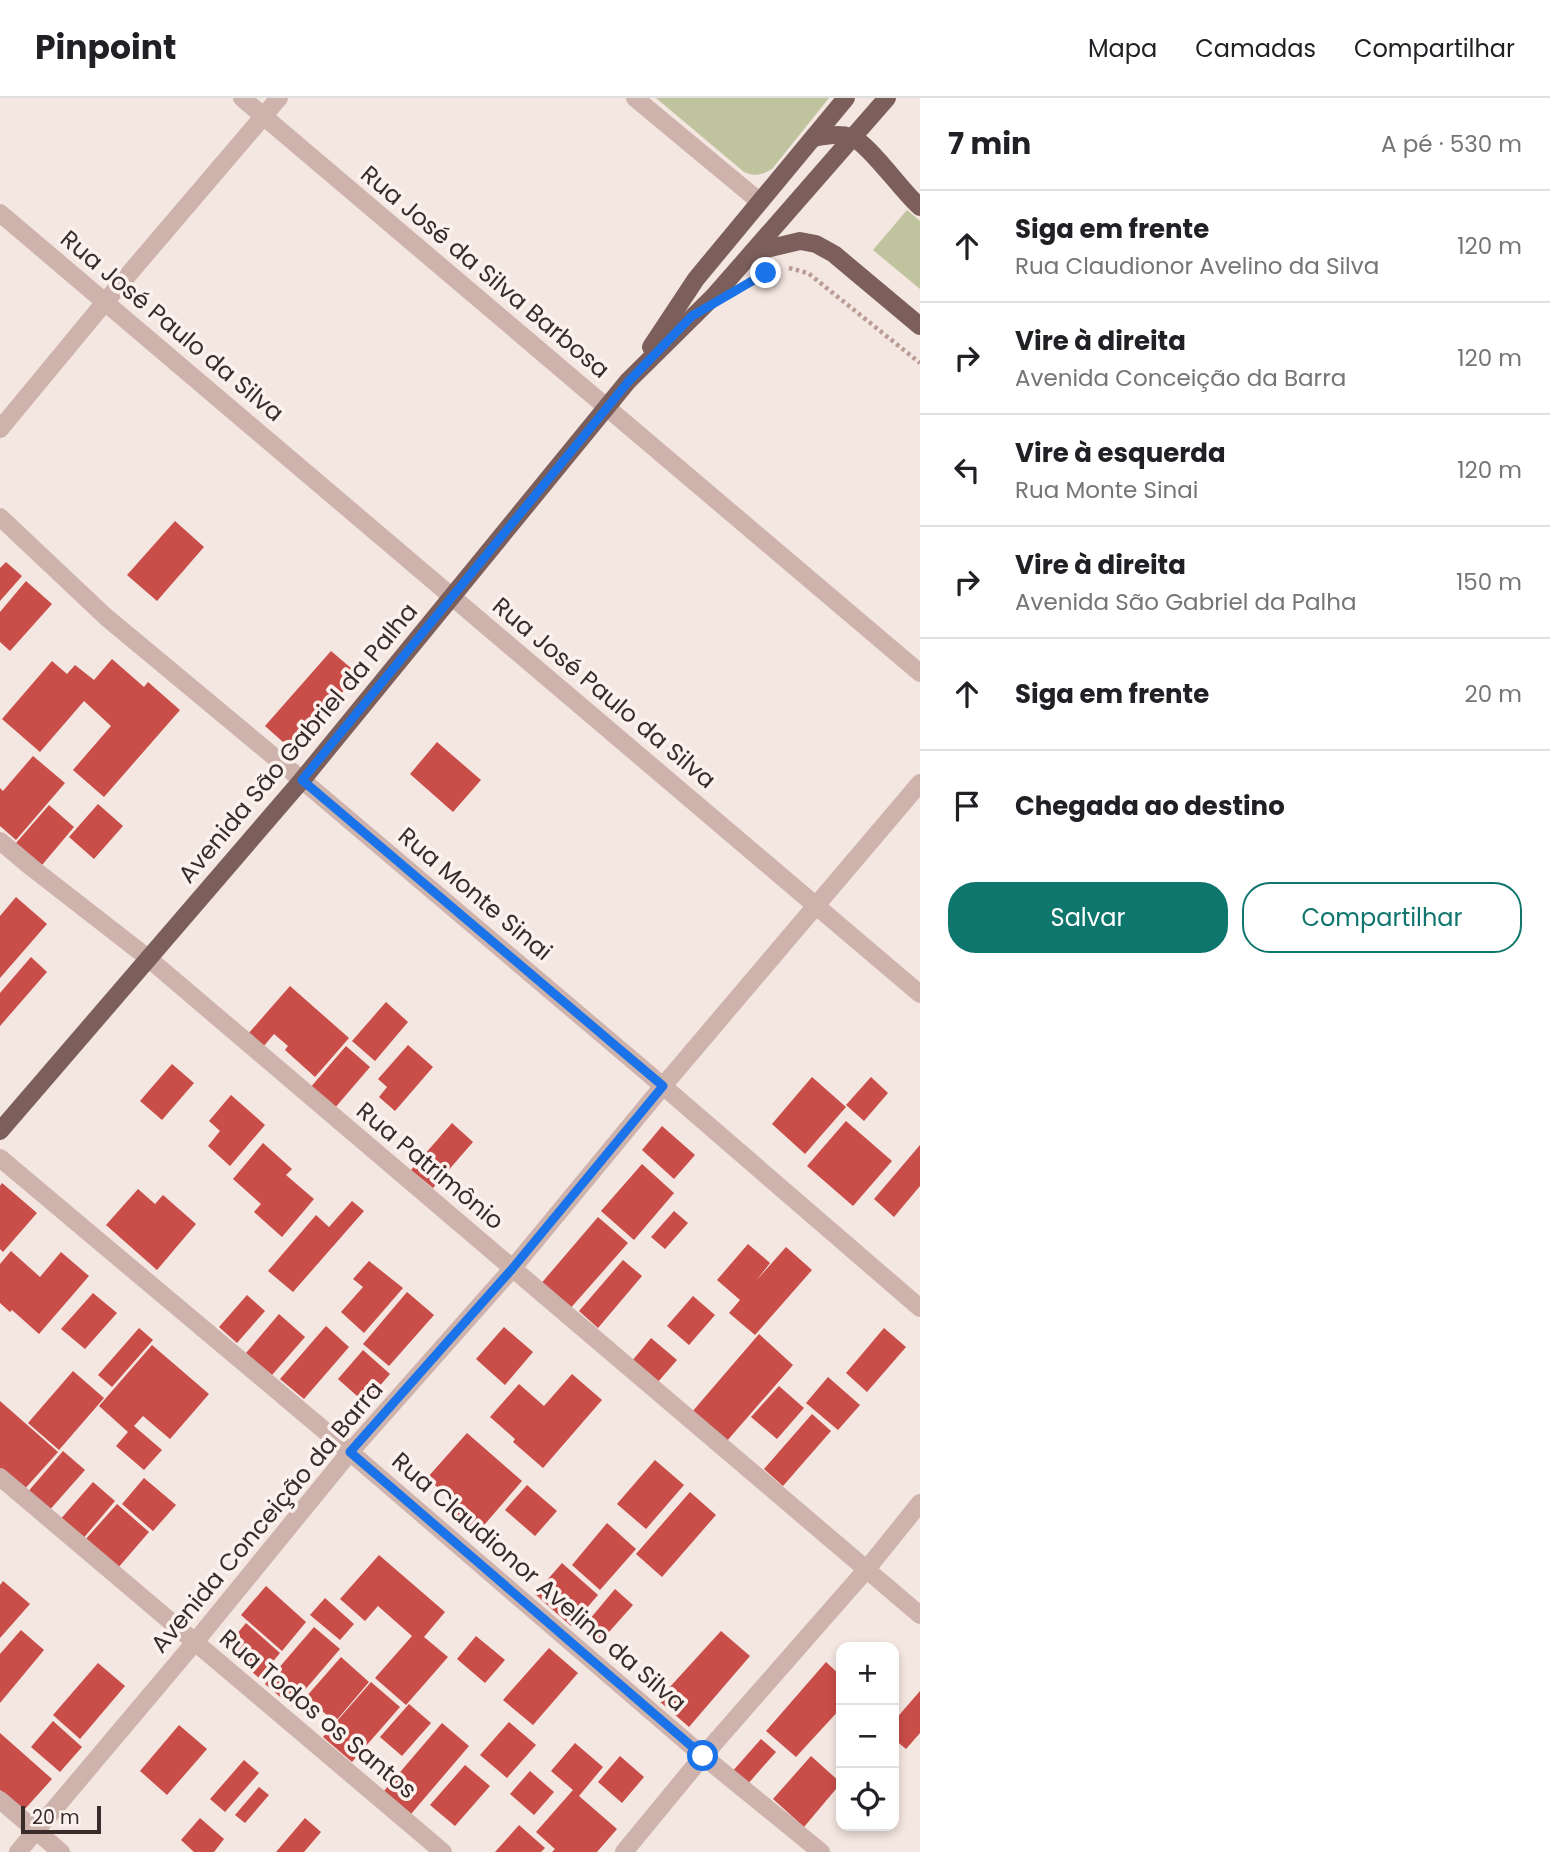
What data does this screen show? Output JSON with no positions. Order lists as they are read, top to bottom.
{
  "streets": {
    "main road": ["Avenida São Gabriel da Palha"],
    "street": [
      "Rua José da Silva Barbosa",
      "Rua José Paulo da Silva",
      "Rua Monte Sinai",
      "Rua Patrimônio",
      "Avenida Conceição da Barra",
      "Rua Claudionor Avelino da Silva",
      "Rua Todos os Santos"
    ]
  },
  "crossings": [
    ["Rua José da Silva Barbosa", "Avenida São Gabriel da Palha"],
    ["Rua José Paulo da Silva", "Avenida São Gabriel da Palha"],
    ["Rua José Paulo da Silva", "Avenida Conceição da Barra"],
    ["Avenida São Gabriel da Palha", "Rua Monte Sinai"],
    ["Avenida São Gabriel da Palha", "Rua Patrimônio"],
    ["Rua Monte Sinai", "Avenida Conceição da Barra"],
    ["Rua Patrimônio", "Avenida Conceição da Barra"],
    ["Avenida Conceição da Barra", "Rua Claudionor Avelino da Silva"],
    ["Avenida Conceição da Barra", "Rua Todos os Santos"]
  ],
  "scale_bar": "20 m",
  "page": {
    "header": "Pinpoint",
    "nav": ["Mapa", "Camadas", "Compartilhar"],
    "heading": ["7 min", "A pé · 530 m"],
    "list": [
      ["Siga em frente", "Rua Claudionor Avelino da Silva", "120 m"],
      ["Vire à direita", "Avenida Conceição da Barra", "120 m"],
      ["Vire à esquerda", "Rua Monte Sinai", "120 m"],
      ["Vire à direita", "Avenida São Gabriel da Palha", "150 m"],
      ["Siga em frente", "20 m"],
      "Chegada ao destino"
    ],
    "buttons": ["Salvar", "Compartilhar"],
    "map_buttons": ["+", "−"],
    "scale": "20 m"
  }
}
